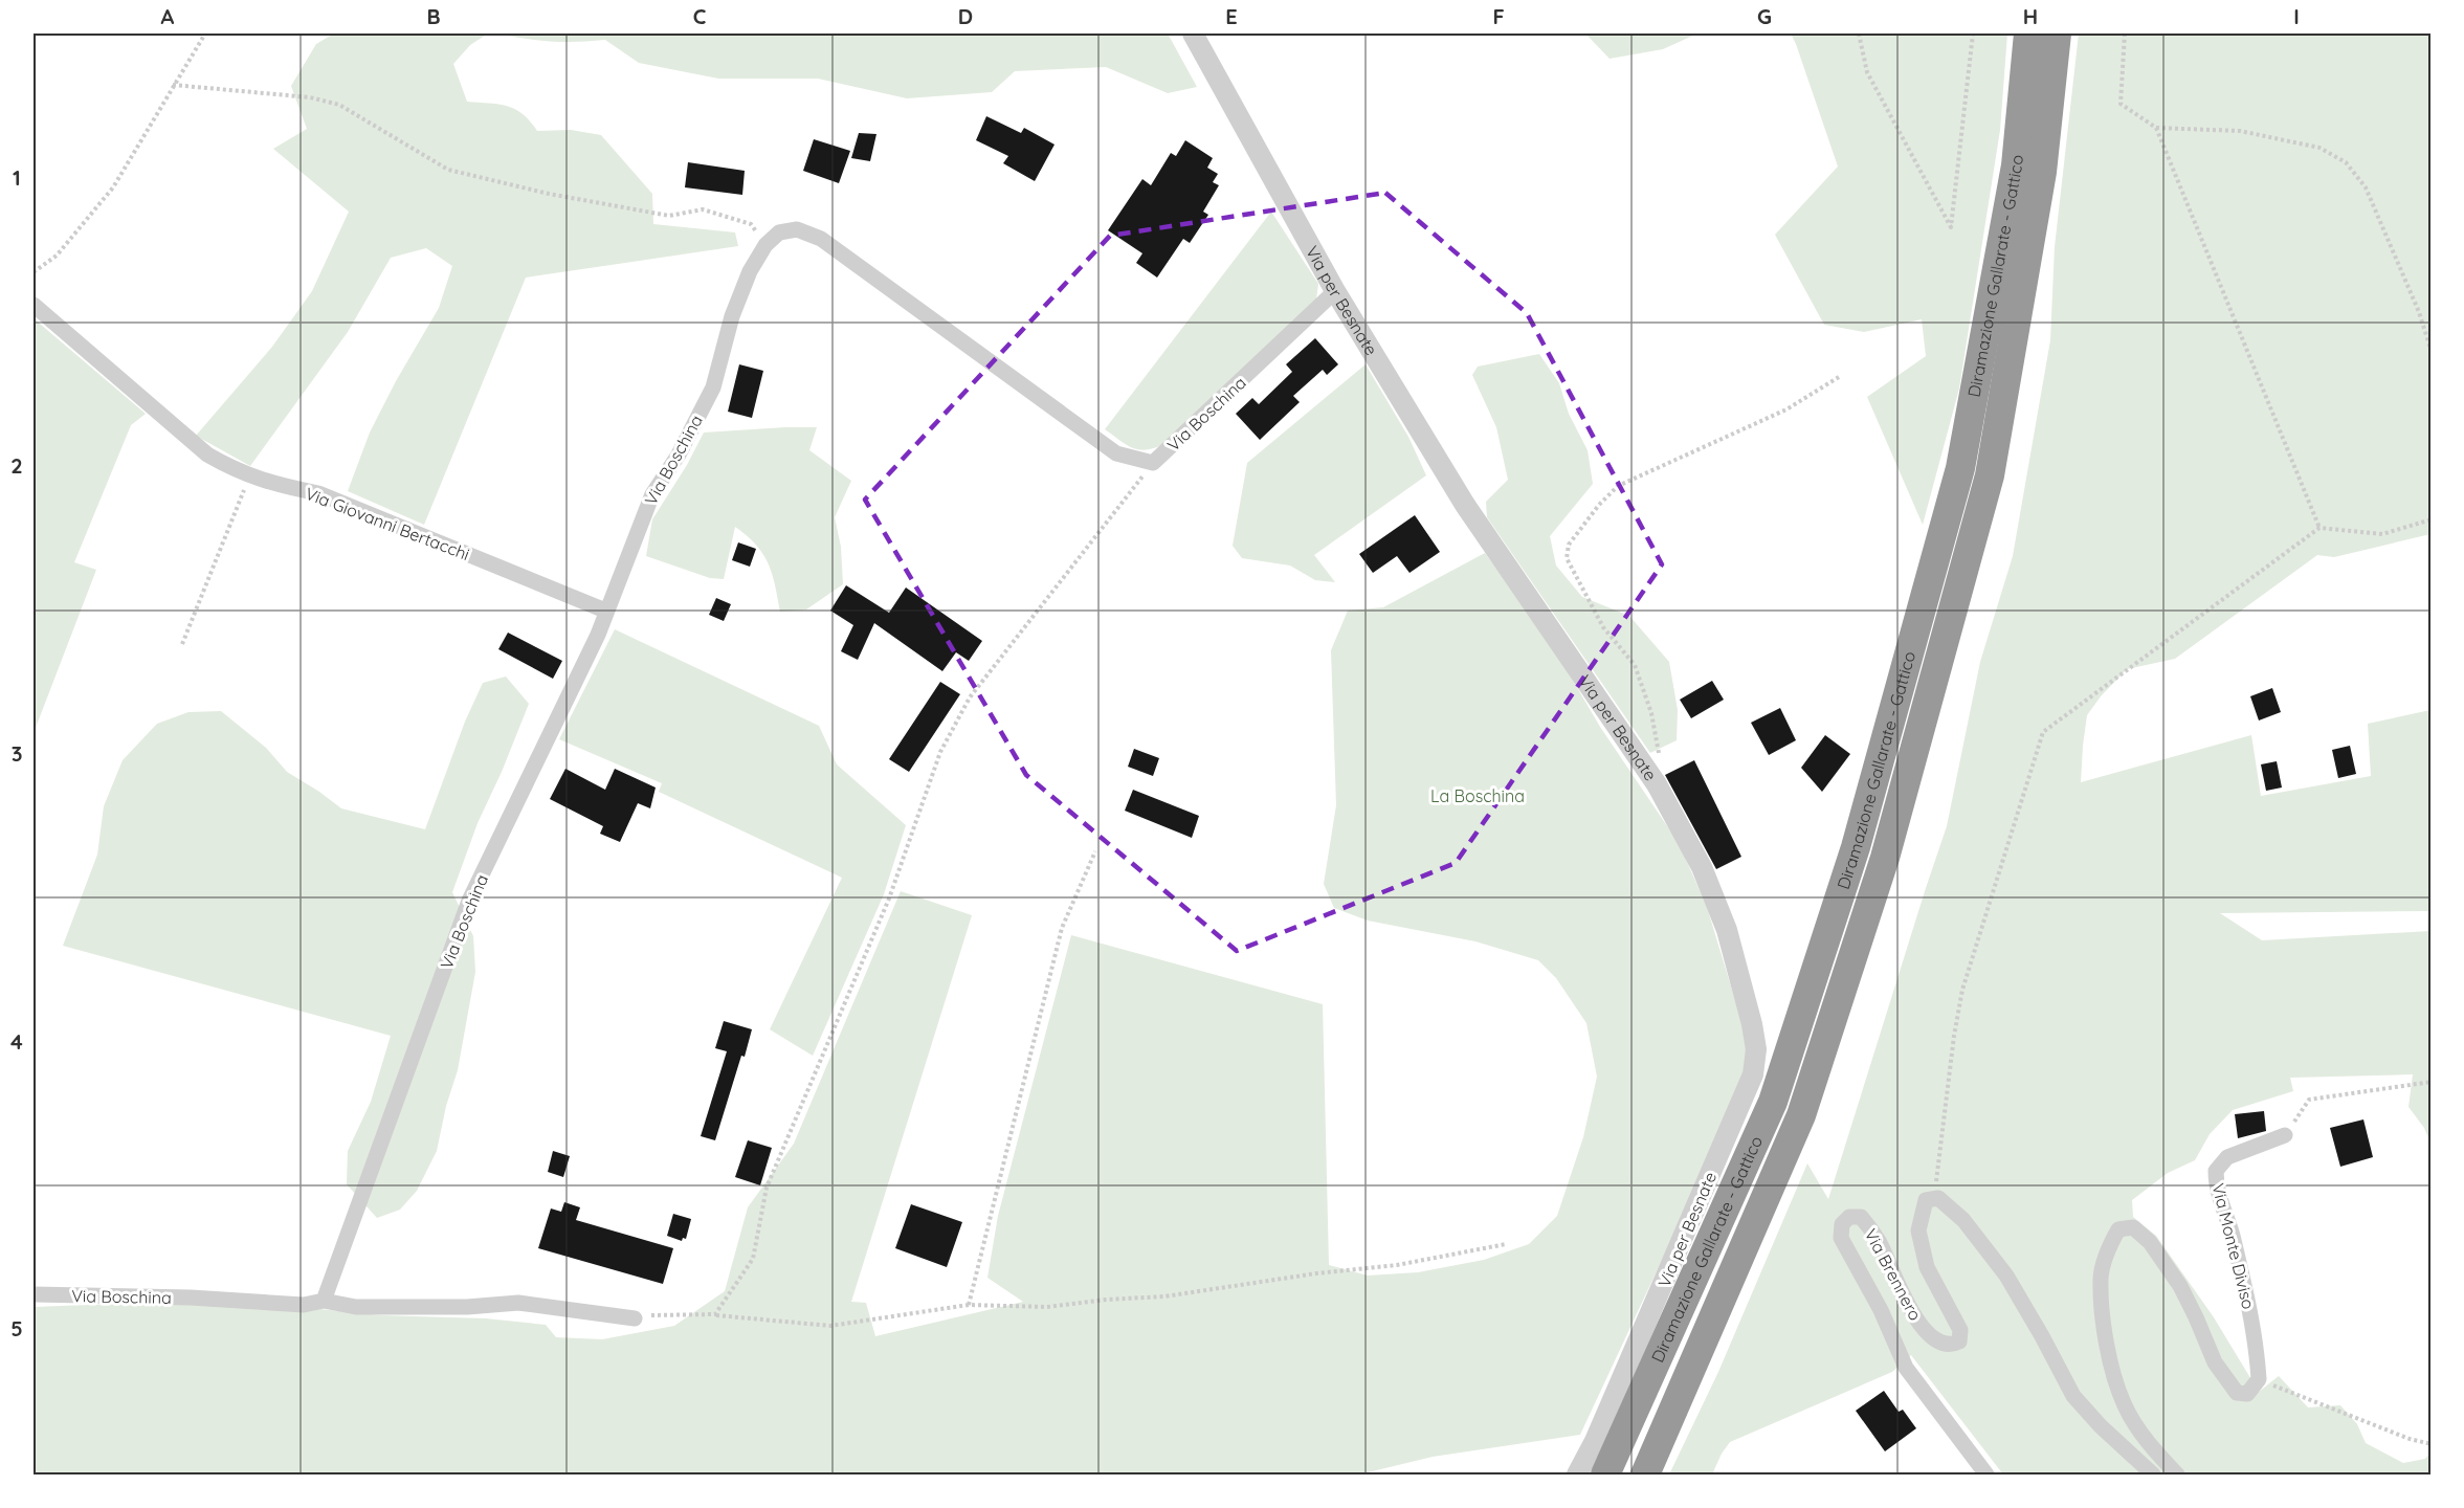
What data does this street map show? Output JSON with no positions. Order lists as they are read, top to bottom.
{
  "streets": {
    "highway": ["Diramazione Gallarate - Gattico"],
    "street": [
      "Via per Besnate",
      "Via Boschina",
      "Via Giovanni Bertacchi",
      "Via Monte Diviso",
      "Via Brennero"
    ]
  },
  "crossings": [
    ["Via per Besnate", "Via Boschina"],
    ["Via Boschina", "Via Giovanni Bertacchi"]
  ],
  "parks": ["La Boschina"],
  "grid": {
    "columns": [
      "A",
      "B",
      "C",
      "D",
      "E",
      "F",
      "G",
      "H",
      "I"
    ],
    "rows": [
      "1",
      "2",
      "3",
      "4",
      "5"
    ]
  }
}
